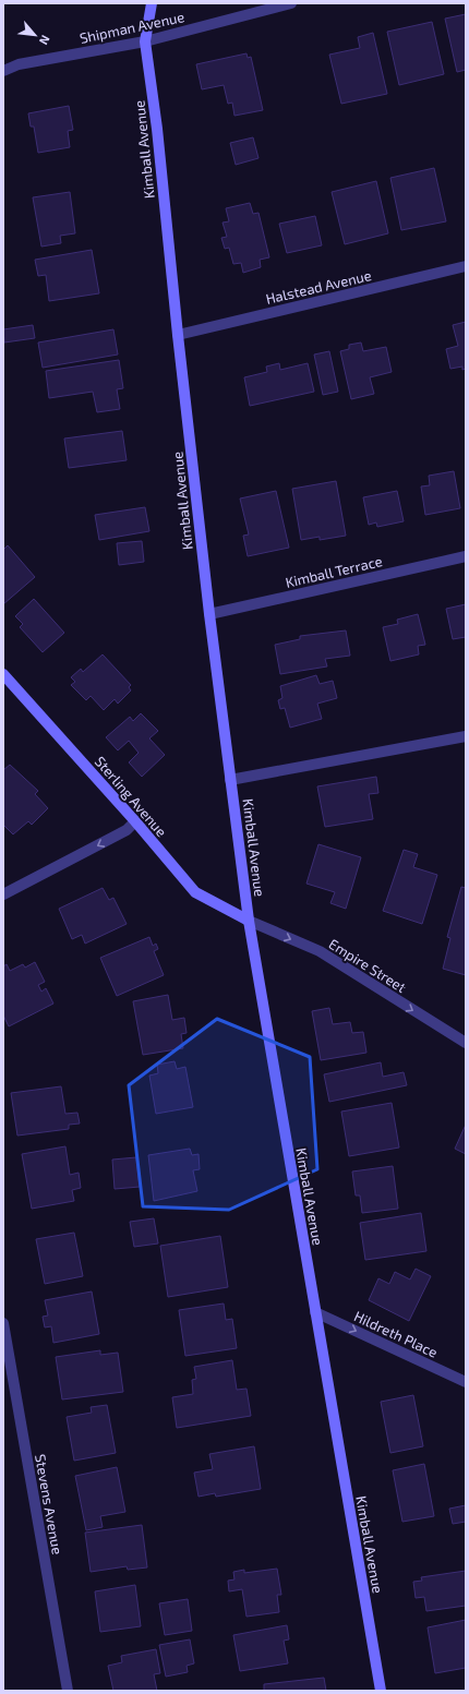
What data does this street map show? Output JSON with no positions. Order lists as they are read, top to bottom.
{
  "streets": {
    "street": [
      "Shipman Avenue",
      "Kimball Avenue",
      "Halstead Avenue",
      "Kimball Terrace",
      "Sterling Avenue",
      "Empire Street",
      "Hildreth Place",
      "Stevens Avenue"
    ]
  },
  "crossings": [
    ["Shipman Avenue", "Kimball Avenue"],
    ["Kimball Avenue", "Halstead Avenue"],
    ["Kimball Avenue", "Kimball Terrace"],
    ["Kimball Avenue", "Sterling Avenue"],
    ["Kimball Avenue", "Empire Street"],
    ["Kimball Avenue", "Hildreth Place"],
    ["Sterling Avenue", "Empire Street"]
  ],
  "one_way": ["Empire Street", "Hildreth Place"],
  "north": "bottom right"
}
